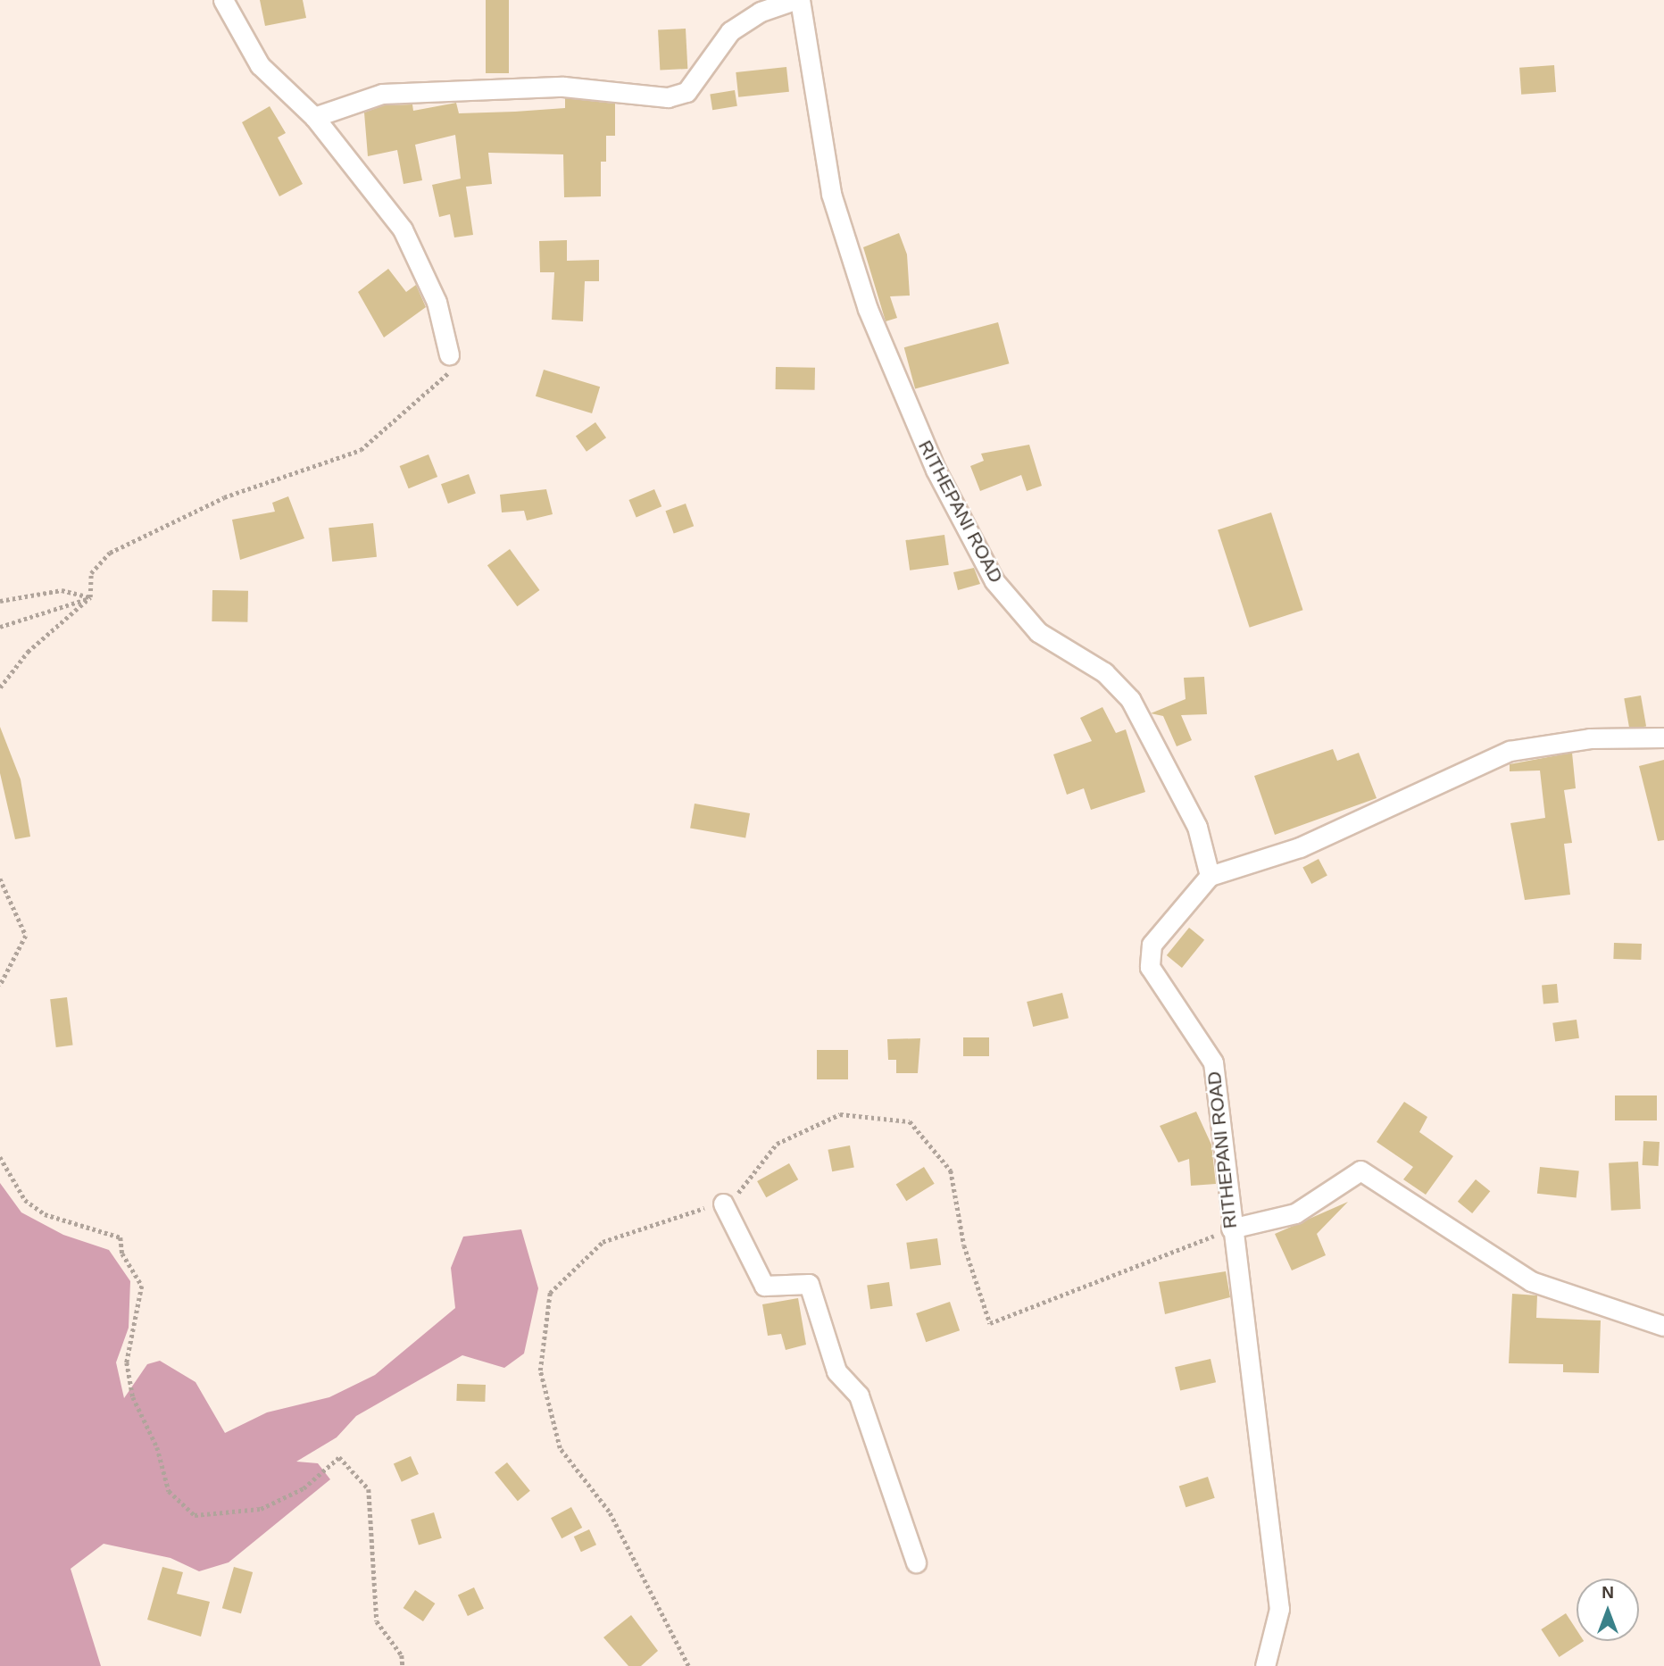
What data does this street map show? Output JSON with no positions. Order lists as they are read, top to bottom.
{
  "streets": {
    "street": ["RITHEPANI ROAD"]
  },
  "north": "top"
}
